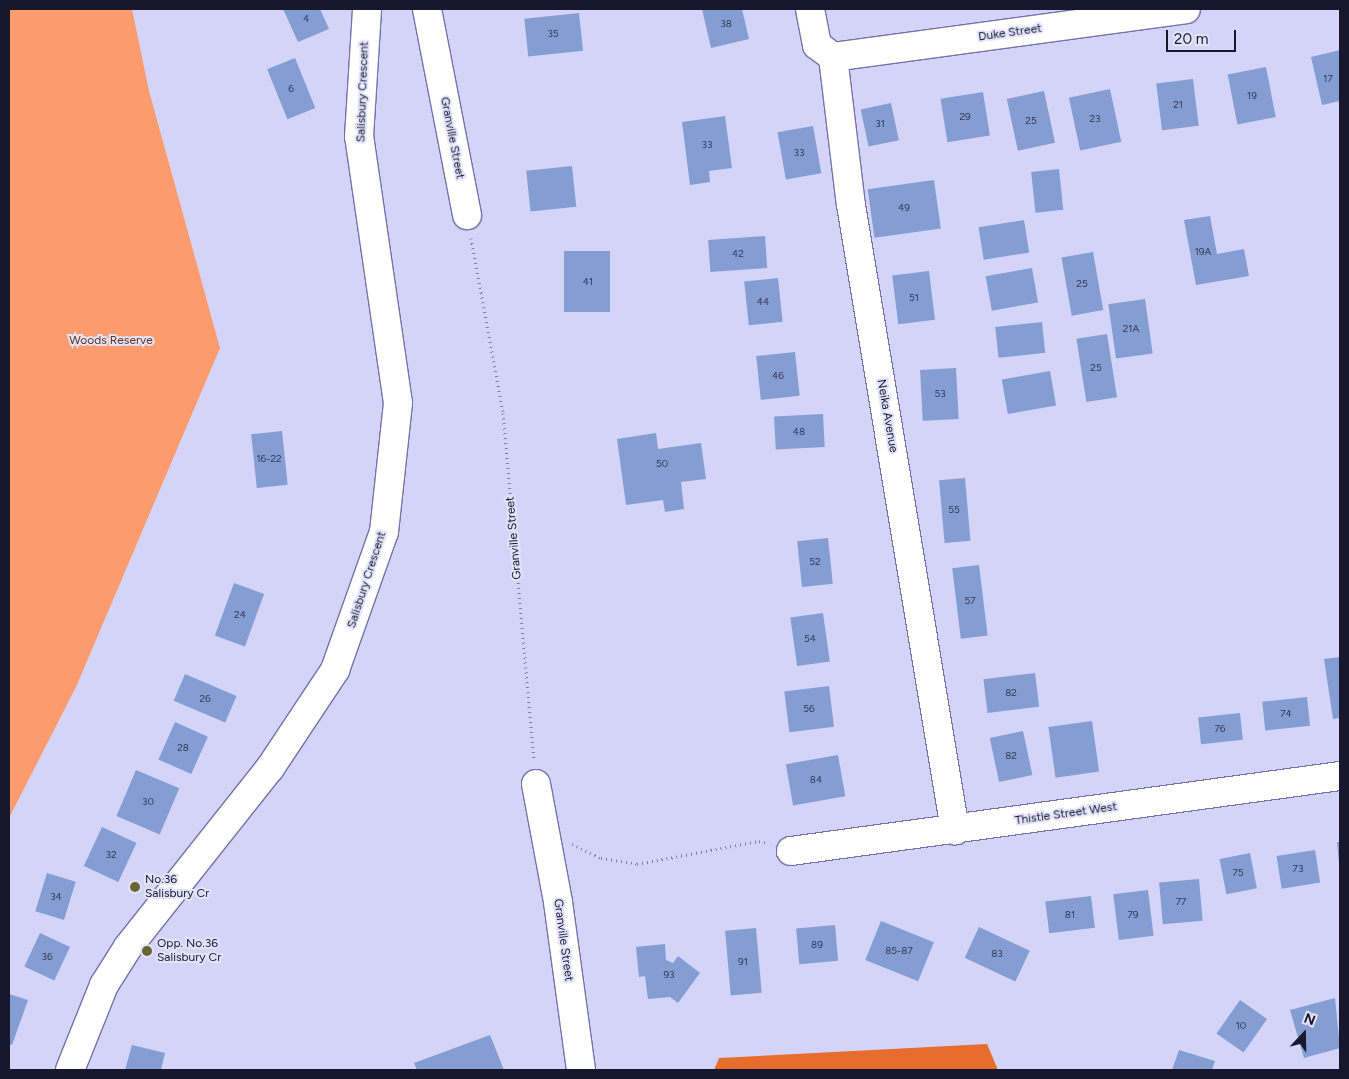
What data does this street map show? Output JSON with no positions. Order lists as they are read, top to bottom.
{
  "streets": {
    "street": [
      "Duke Street",
      "Salisbury Crescent",
      "Granville Street",
      "Neika Avenue",
      "Thistle Street West"
    ]
  },
  "crossings": [
    ["Duke Street", "Neika Avenue"],
    ["Neika Avenue", "Thistle Street West"]
  ],
  "parks": ["Woods Reserve"],
  "places": ["No.36 Salisbury Cr", "Opp. No.36 Salisbury Cr"],
  "house_numbers": [
    "4",
    "38",
    "35",
    "17",
    "6",
    "19",
    "21",
    "29",
    "23",
    "25",
    "31",
    "33",
    "33",
    "49",
    "19A",
    "42",
    "41",
    "25",
    "51",
    "44",
    "21A",
    "25",
    "46",
    "53",
    "48",
    "16-22",
    "50",
    "55",
    "52",
    "57",
    "24",
    "54",
    "82",
    "26",
    "56",
    "74",
    "76",
    "28",
    "82",
    "84",
    "30",
    "32",
    "73",
    "75",
    "34",
    "77",
    "81",
    "79",
    "89",
    "85-87",
    "83",
    "36",
    "91",
    "93",
    "10"
  ],
  "scale_bar": "20 m",
  "north": "top"
}
